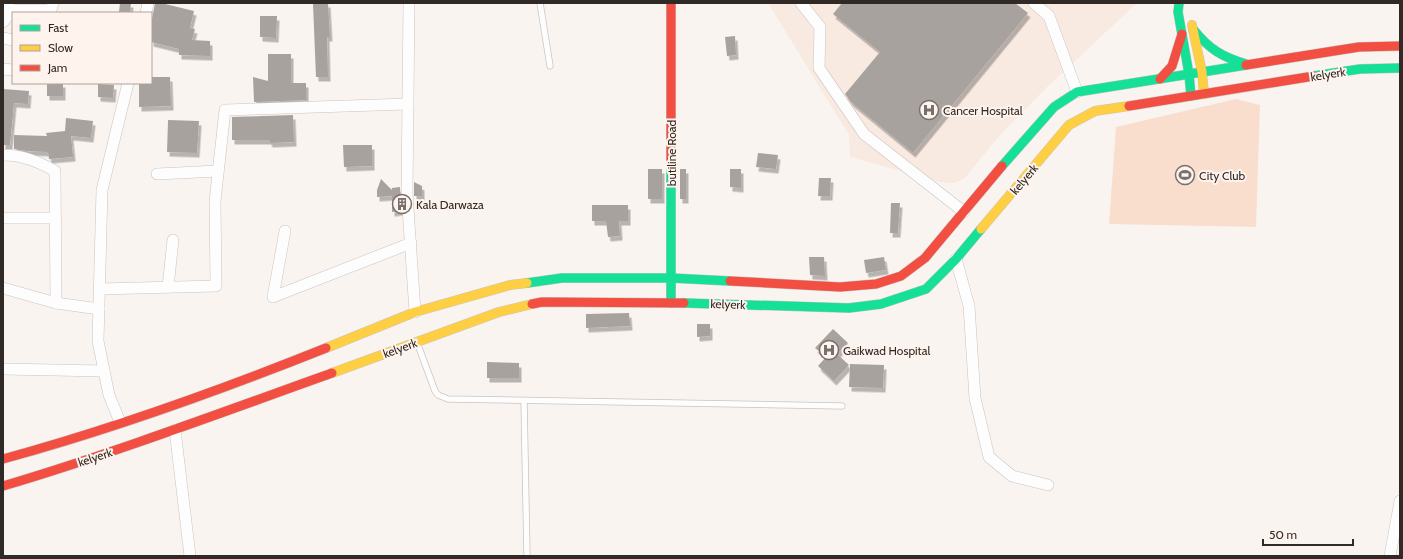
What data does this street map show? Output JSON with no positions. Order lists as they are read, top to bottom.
{
  "streets": {
    "main road": ["kelyerk", "butiline Road"]
  },
  "crossings": [
    ["kelyerk", "butiline Road"]
  ],
  "places": {
    "hospital": ["Cancer Hospital", "Gaikwad Hospital"],
    "sports": ["City Club"],
    "building": ["Kala Darwaza"]
  },
  "legend": ["Fast", "Slow", "Jam"],
  "scale_bar": "50 m"
}
